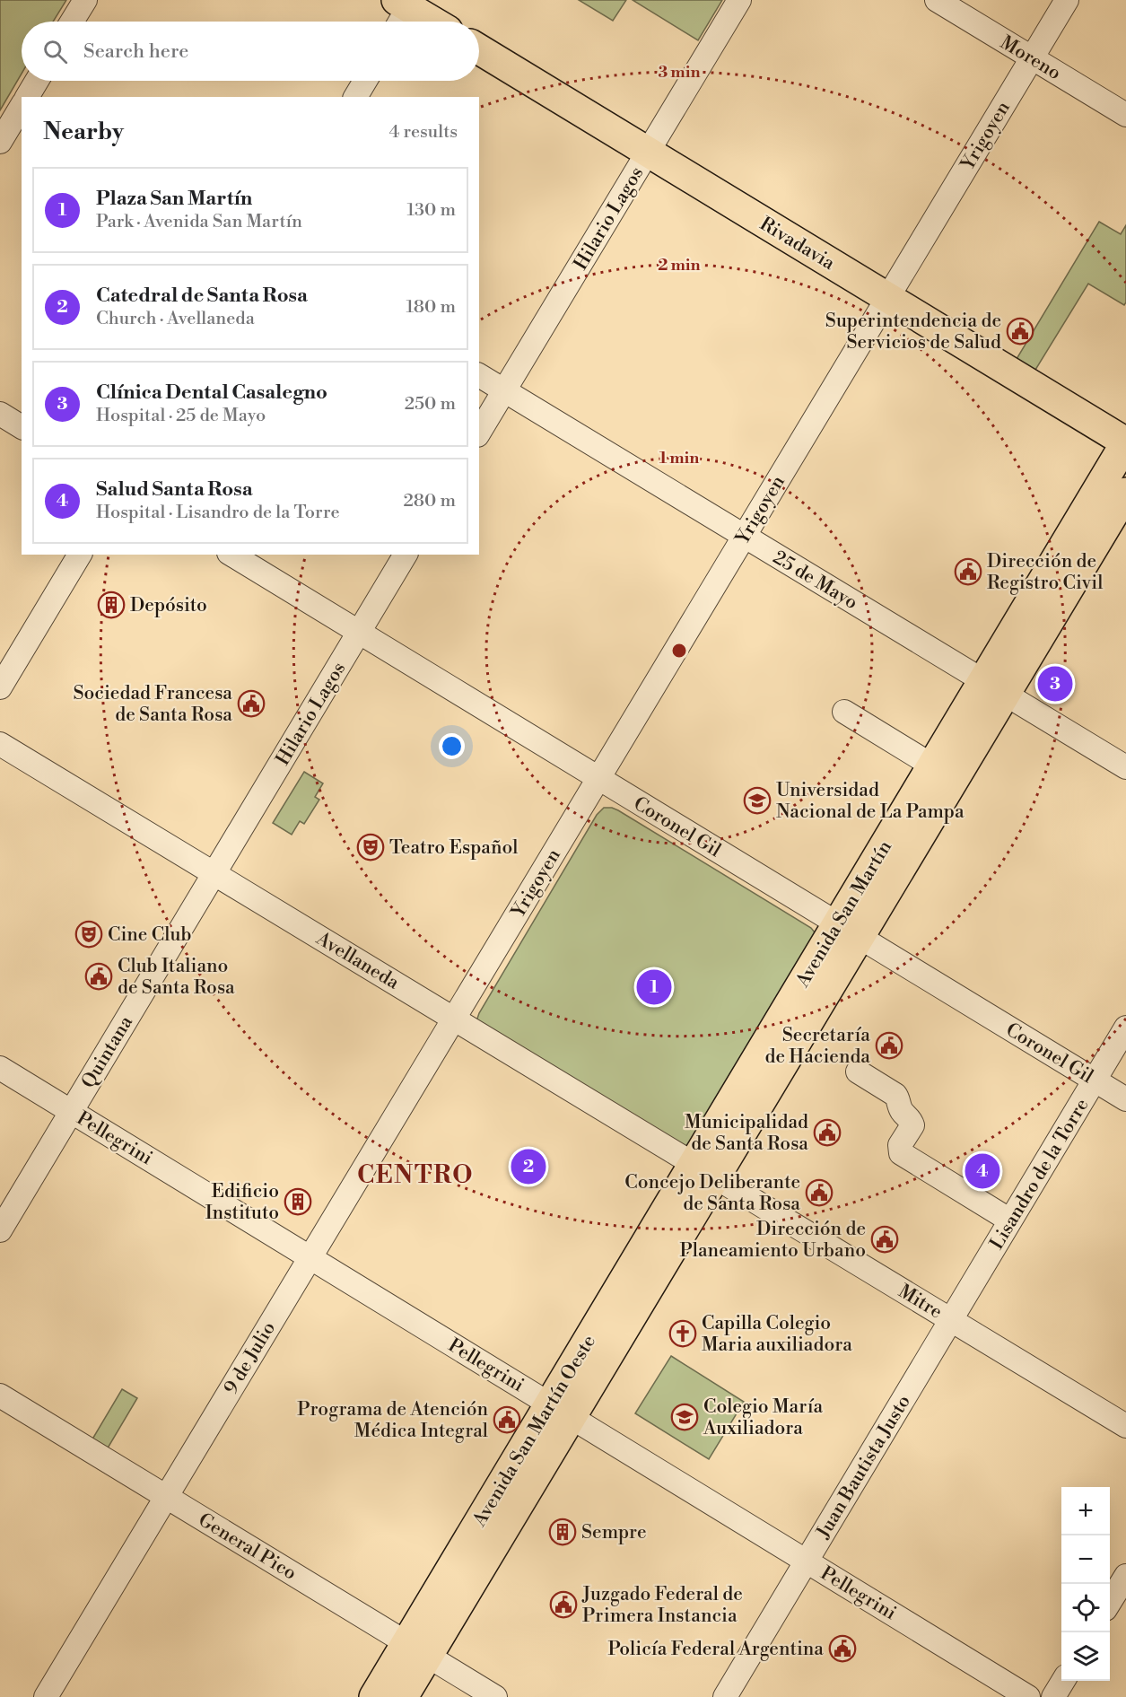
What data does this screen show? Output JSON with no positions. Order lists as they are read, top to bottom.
{
  "streets": {
    "main road": ["Rivadavia", "Avenida San Martín", "Avenida San Martín Oeste"],
    "street": [
      "Moreno",
      "Yrigoyen",
      "Hilario Lagos",
      "25 de Mayo",
      "Coronel Gil",
      "Avellaneda",
      "Quintana",
      "Pellegrini",
      "Lisandro de la Torre",
      "Mitre",
      "9 de Julio",
      "Juan Bautista Justo",
      "General Pico"
    ]
  },
  "crossings": [
    ["Moreno", "Yrigoyen"],
    ["Yrigoyen", "Rivadavia"],
    ["Yrigoyen", "25 de Mayo"],
    ["Yrigoyen", "Coronel Gil"],
    ["Yrigoyen", "Avellaneda"],
    ["Yrigoyen", "9 de Julio"],
    ["Hilario Lagos", "Rivadavia"],
    ["Hilario Lagos", "25 de Mayo"],
    ["Hilario Lagos", "Coronel Gil"],
    ["Hilario Lagos", "Avellaneda"],
    ["Hilario Lagos", "Quintana"],
    ["Rivadavia", "Avenida San Martín"],
    ["25 de Mayo", "Avenida San Martín"],
    ["Coronel Gil", "Avenida San Martín"],
    ["Coronel Gil", "Lisandro de la Torre"],
    ["Avenida San Martín", "Avellaneda"],
    ["Avenida San Martín", "Mitre"],
    ["Avenida San Martín", "Avenida San Martín Oeste"],
    ["Avellaneda", "Quintana"],
    ["Avellaneda", "Mitre"],
    ["Avellaneda", "9 de Julio"],
    ["Avellaneda", "Avenida San Martín Oeste"],
    ["Quintana", "Pellegrini"],
    ["Pellegrini", "9 de Julio"],
    ["Pellegrini", "Avenida San Martín Oeste"],
    ["Pellegrini", "Juan Bautista Justo"],
    ["Lisandro de la Torre", "Mitre"],
    ["Lisandro de la Torre", "Juan Bautista Justo"],
    ["Mitre", "Avenida San Martín Oeste"],
    ["Mitre", "Juan Bautista Justo"],
    ["9 de Julio", "General Pico"],
    ["Avenida San Martín Oeste", "General Pico"]
  ],
  "districts": ["CENTRO"],
  "places": {
    "public building": [
      "Superintendencia de Servicios de Salud",
      "Dirección de Registro Civil",
      "Sociedad Francesa de Santa Rosa",
      "Club Italiano de Santa Rosa",
      "Secretaría de Hacienda",
      "Municipalidad de Santa Rosa",
      "Concejo Deliberante de Santa Rosa",
      "Dirección de Planeamiento Urbano",
      "Programa de Atención Médica Integral",
      "Juzgado Federal de Primera Instancia",
      "Policía Federal Argentina"
    ],
    "building": ["Depósito", "Edificio Instituto", "Sempre"],
    "school or university": ["Universidad Nacional de La Pampa", "Colegio María Auxiliadora"],
    "theatre": ["Teatro Español", "Cine Club"],
    "church": ["Capilla Colegio Maria auxiliadora"]
  },
  "page": {
    "search": "Search here",
    "heading": ["Nearby", "4 results"],
    "list": [
      {
        "mark": "1",
        "name": "Plaza San Martín",
        "note": "Park · Avenida San Martín",
        "value": "130 m"
      },
      {
        "mark": "2",
        "name": "Catedral de Santa Rosa",
        "note": "Church · Avellaneda",
        "value": "180 m"
      },
      {
        "mark": "3",
        "name": "Clínica Dental Casalegno",
        "note": "Hospital · 25 de Mayo",
        "value": "250 m"
      },
      {
        "mark": "4",
        "name": "Salud Santa Rosa",
        "note": "Hospital · Lisandro de la Torre",
        "value": "280 m"
      }
    ],
    "pins": [
      "3",
      "1",
      "2",
      "4"
    ],
    "map_buttons": ["+", "−"]
  },
  "rings": ["3 min", "2 min", "1 min"]
}
